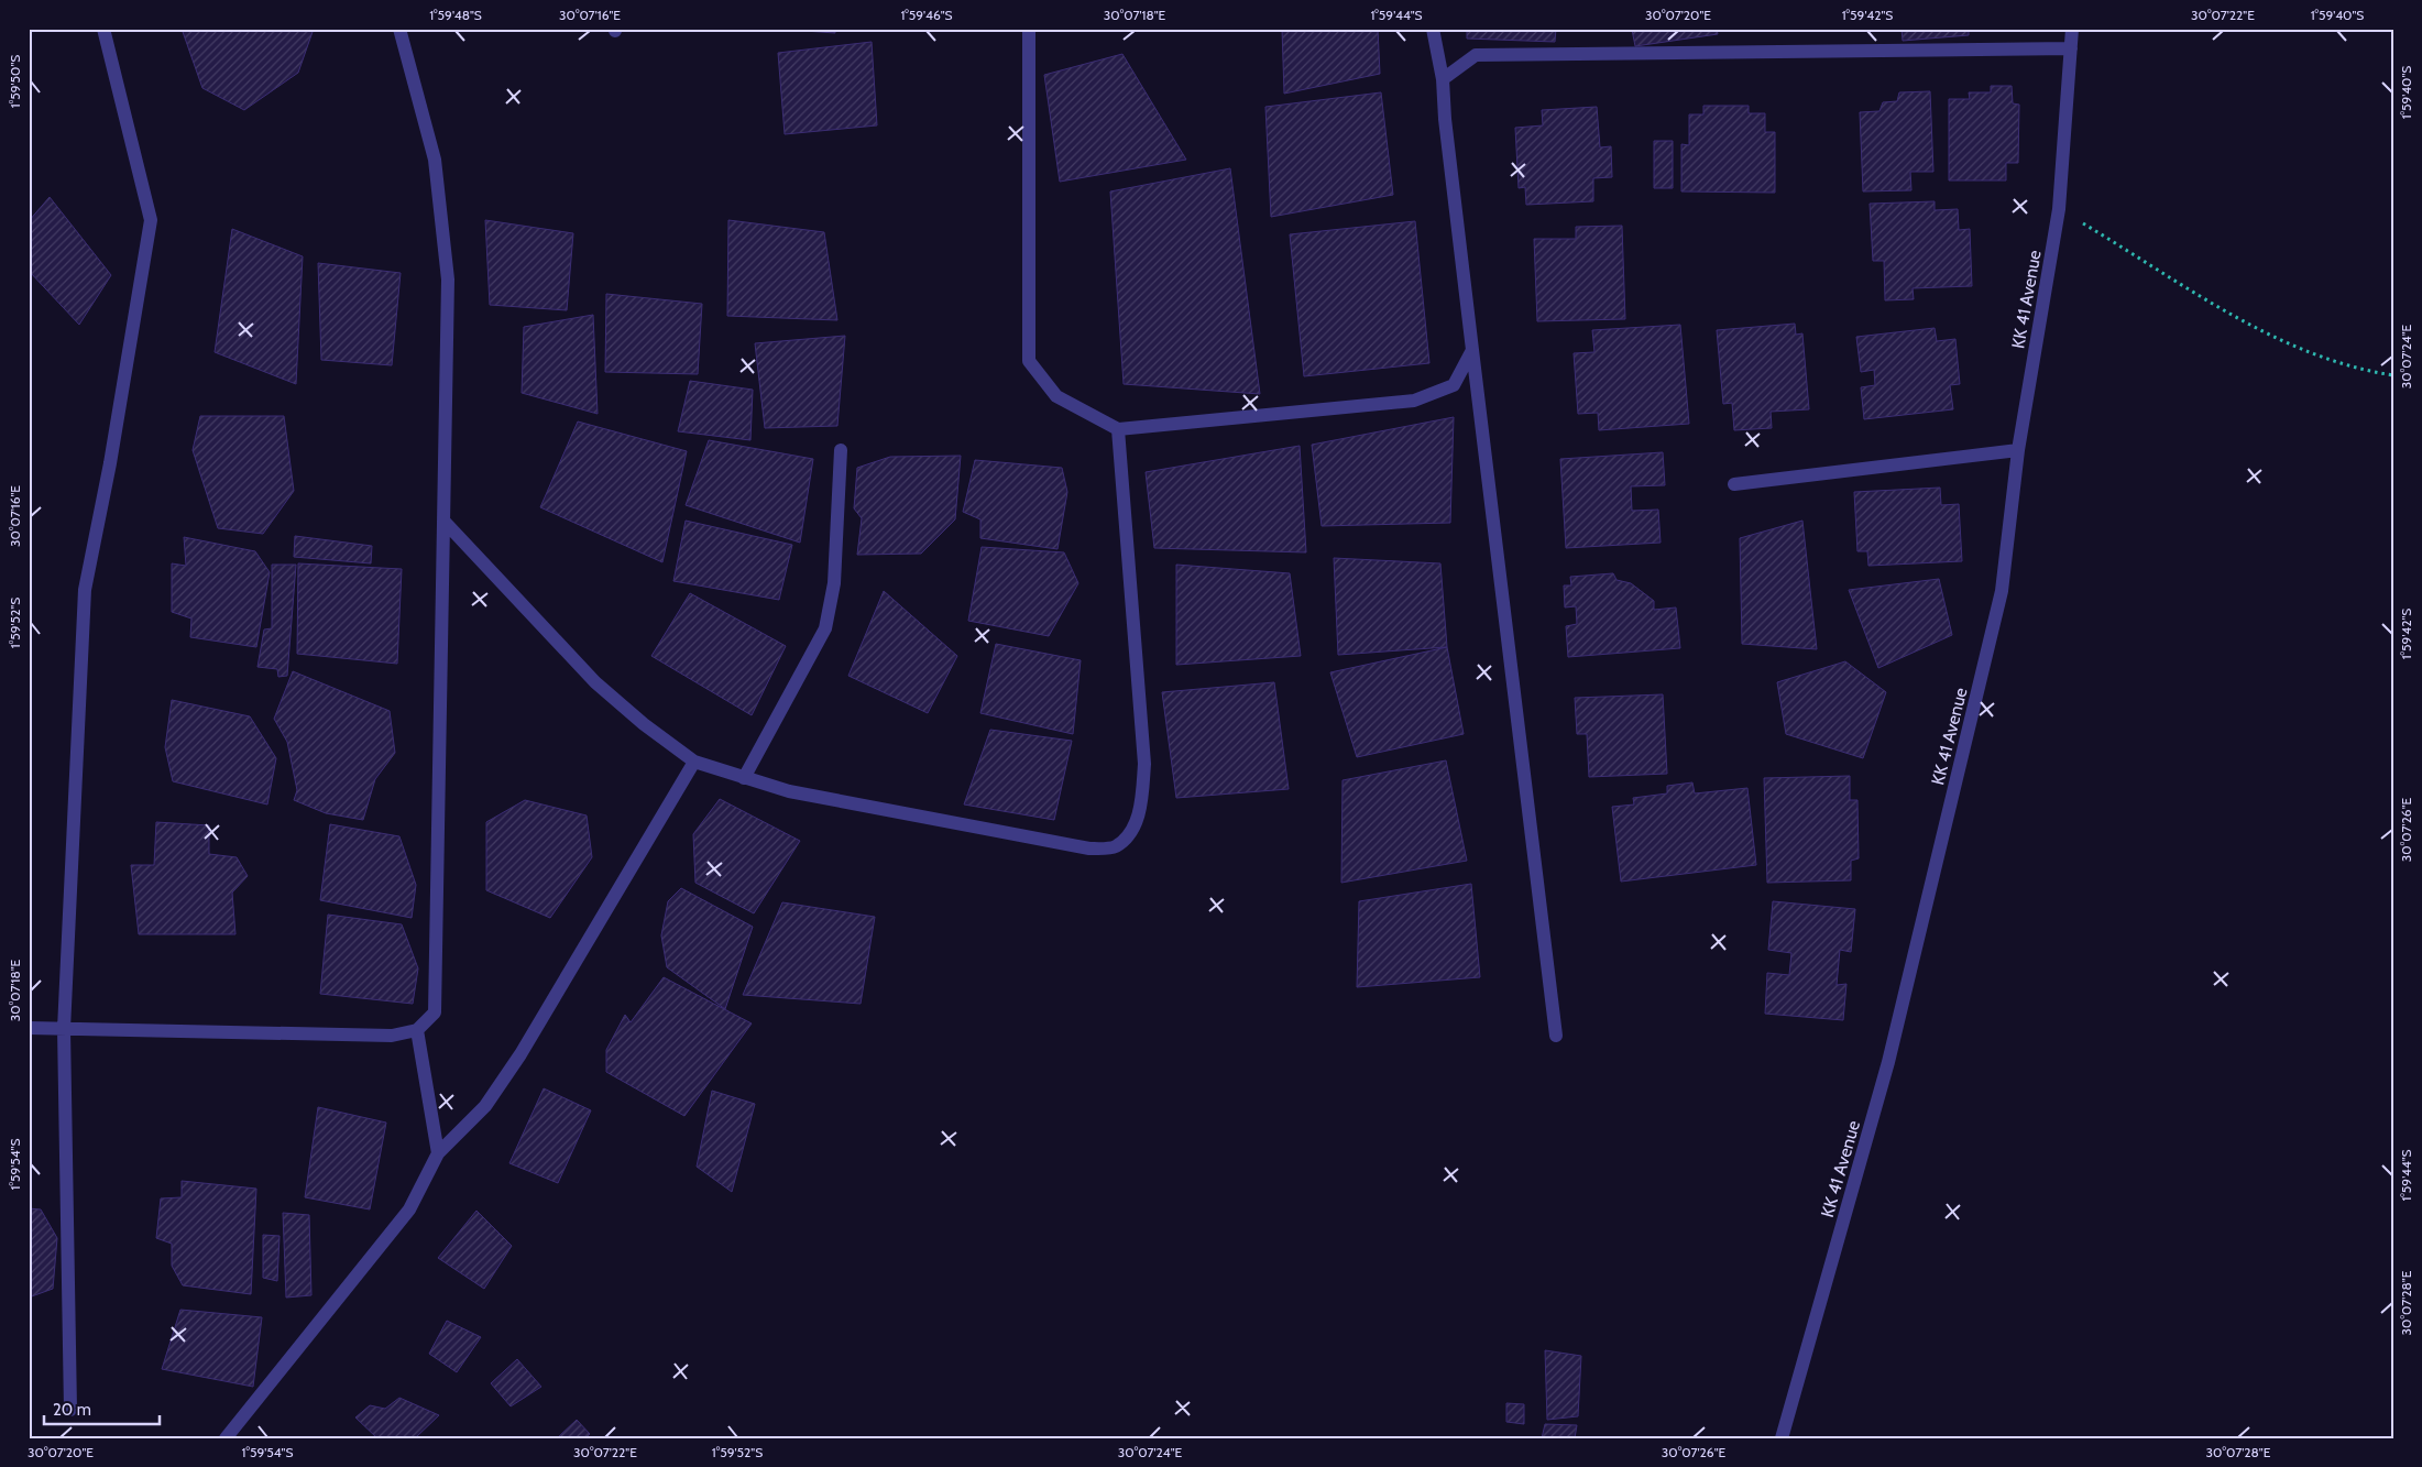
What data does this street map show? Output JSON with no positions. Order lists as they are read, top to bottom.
{
  "streets": {
    "street": ["KK 41 Avenue"]
  },
  "scale_bar": "20 m",
  "coordinates": [
    "1°59'48\"S",
    "30°07'16\"E",
    "1°59'46\"S",
    "30°07'18\"E",
    "1°59'44\"S",
    "30°07'20\"E",
    "1°59'42\"S",
    "30°07'22\"E",
    "1°59'40\"S",
    "1°59'50\"S",
    "30°07'24\"E",
    "1°59'52\"S",
    "30°07'26\"E",
    "1°59'54\"S",
    "30°07'28\"E"
  ]
}
